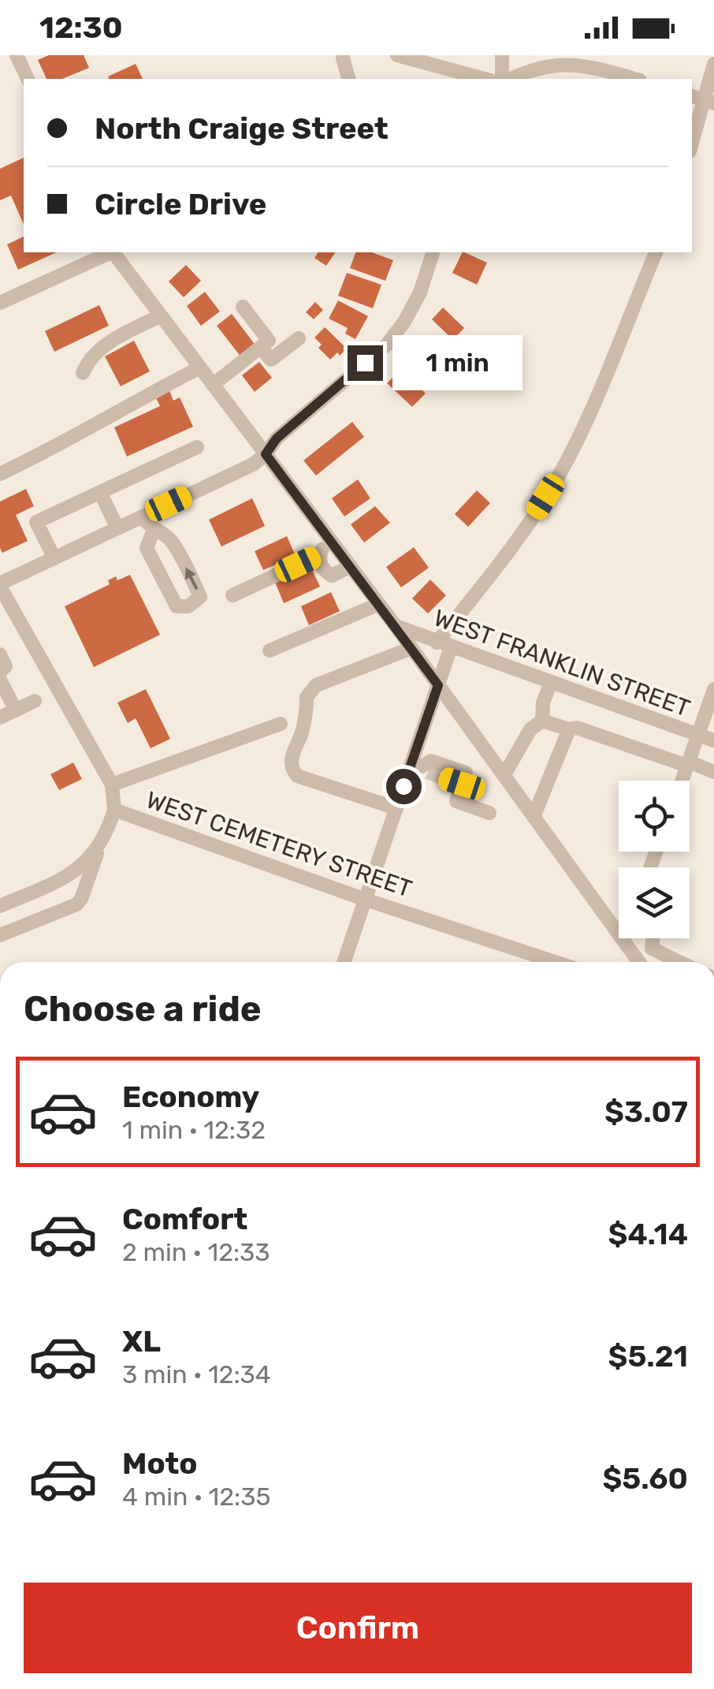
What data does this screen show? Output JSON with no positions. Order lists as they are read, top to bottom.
{
  "streets": {
    "street": ["WEST FRANKLIN STREET", "WEST CEMETERY STREET"]
  },
  "page": {
    "status": "12:30",
    "banner": ["North Craige Street", "Circle Drive"],
    "bubble": "1 min",
    "heading": "Choose a ride",
    "list": [
      {
        "name": "Economy",
        "note": "1 min · 12:32",
        "value": "$3.07"
      },
      {
        "name": "Comfort",
        "note": "2 min · 12:33",
        "value": "$4.14"
      },
      {
        "name": "XL",
        "note": "3 min · 12:34",
        "value": "$5.21"
      },
      {
        "name": "Moto",
        "note": "4 min · 12:35",
        "value": "$5.60"
      }
    ],
    "buttons": "Confirm"
  }
}
